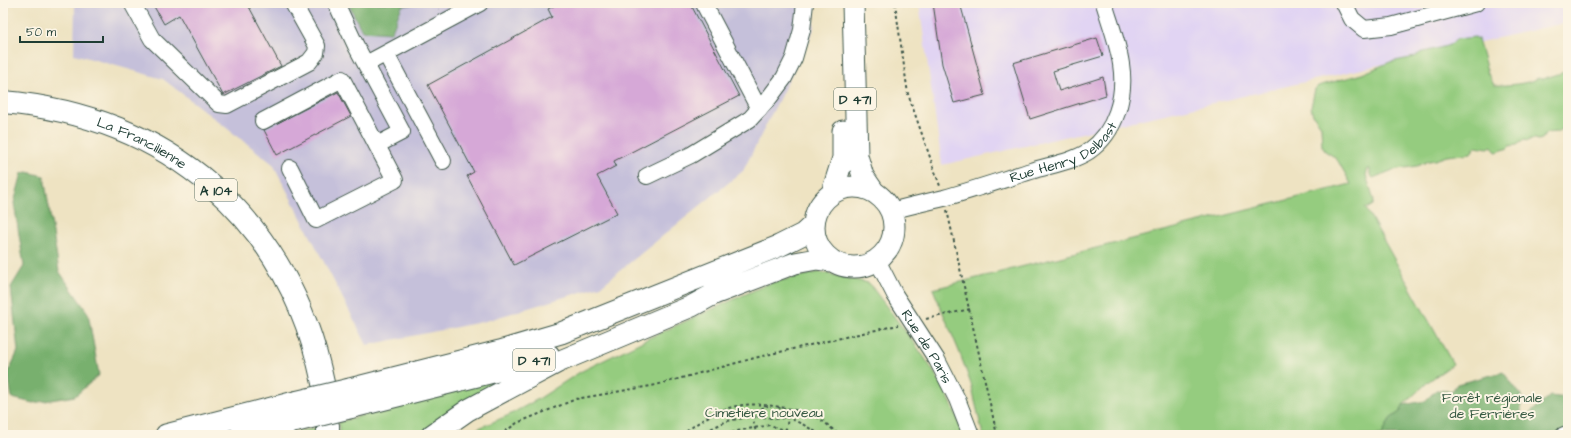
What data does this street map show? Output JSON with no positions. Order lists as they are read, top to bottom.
{
  "streets": {
    "highway": ["La Francilienne", "A 104"],
    "main road": ["D 471"],
    "street": ["Rue Henry Delbast", "Rue de Paris"]
  },
  "crossings": [
    ["D 471", "Rue Henry Delbast"],
    ["D 471", "Rue de Paris"],
    ["Rue Henry Delbast", "Rue de Paris"]
  ],
  "parks": ["Forêt régionale de Ferrières", "Cimetière nouveau"],
  "scale_bar": "50 m"
}
